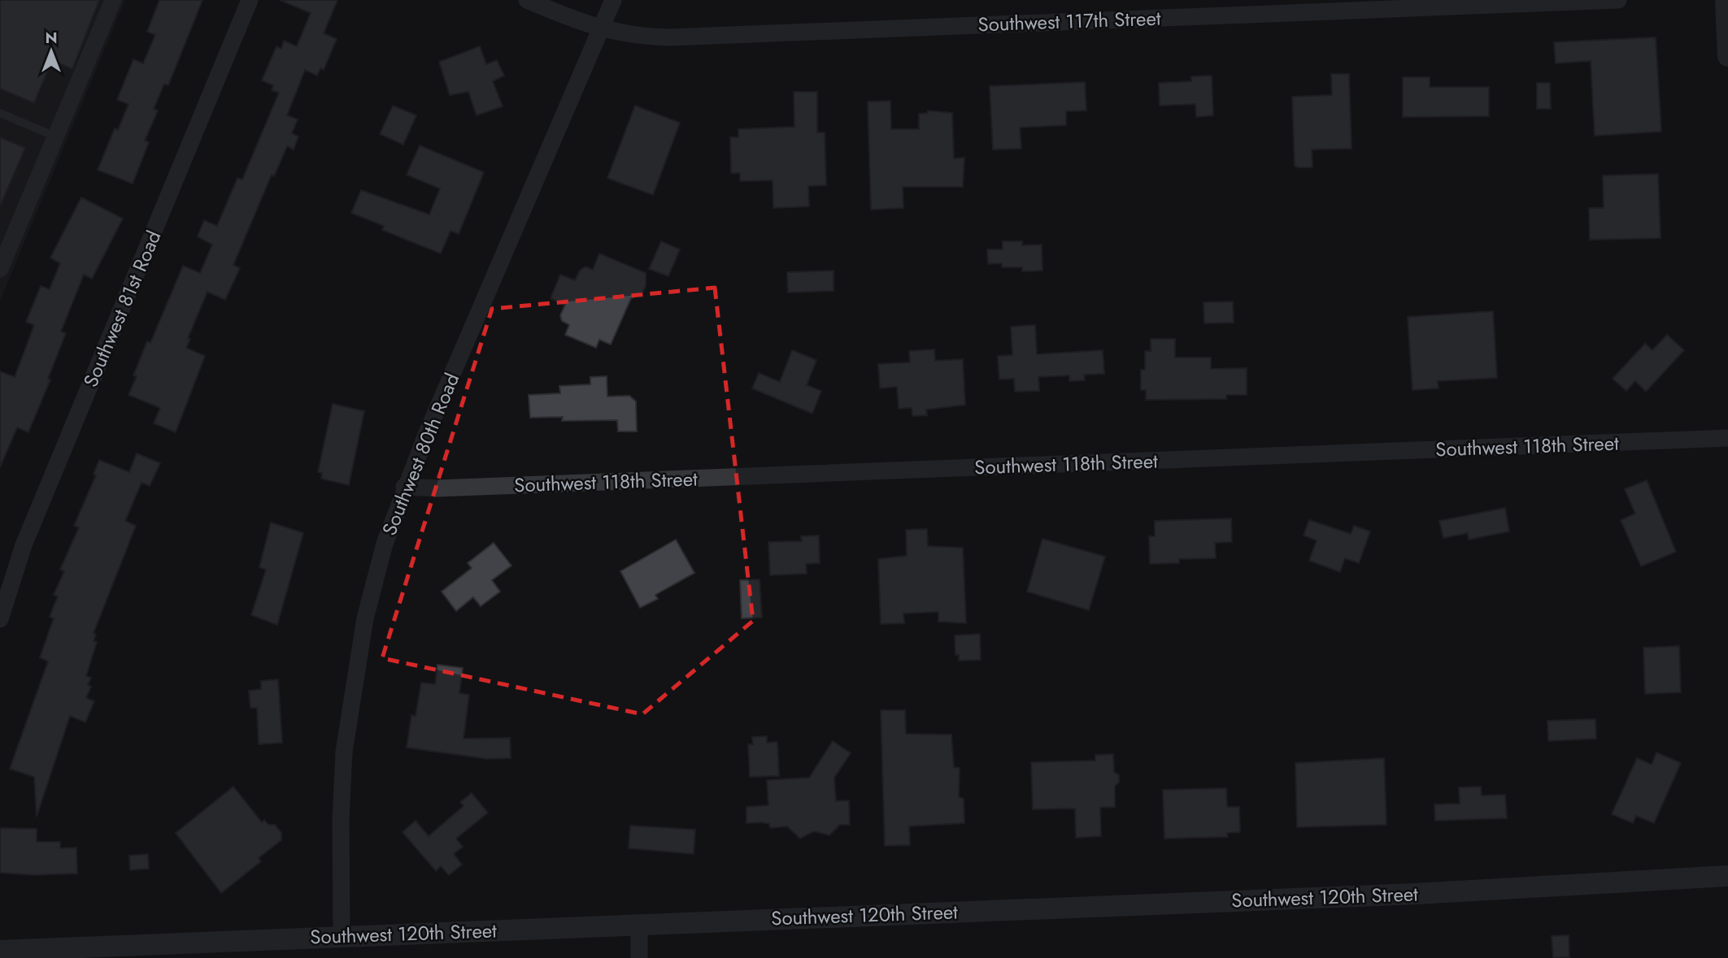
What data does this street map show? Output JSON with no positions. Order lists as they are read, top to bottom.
{
  "streets": {
    "street": [
      "Southwest 117th Street",
      "Southwest 81st Road",
      "Southwest 118th Street",
      "Southwest 80th Road",
      "Southwest 120th Street"
    ]
  },
  "crossings": [
    ["Southwest 117th Street", "Southwest 80th Road"],
    ["Southwest 118th Street", "Southwest 80th Road"],
    ["Southwest 80th Road", "Southwest 120th Street"]
  ],
  "north": "top"
}
